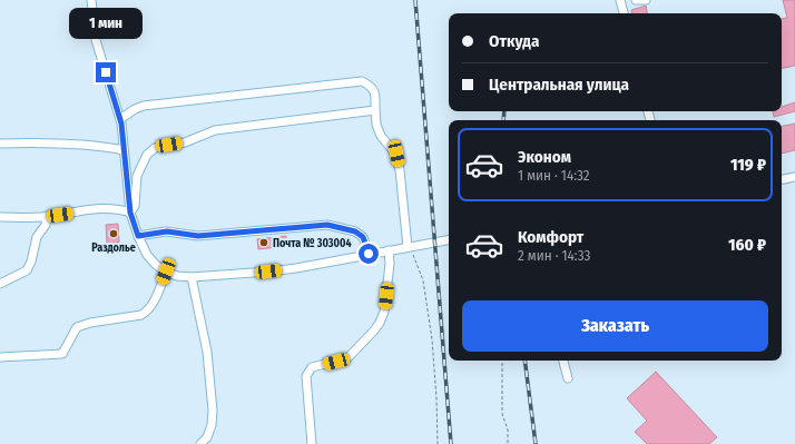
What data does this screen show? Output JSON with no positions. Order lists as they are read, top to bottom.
{
  "places": ["Раздолье", "Почта № 303004"],
  "page": {
    "bubble": "1 мин",
    "banner": ["Откуда", "Центральная улица"],
    "list": [
      {
        "name": "Эконом",
        "note": "1 мин · 14:32",
        "value": "119 ₽"
      },
      {
        "name": "Комфорт",
        "note": "2 мин · 14:33",
        "value": "160 ₽"
      }
    ],
    "buttons": "Заказать"
  }
}
